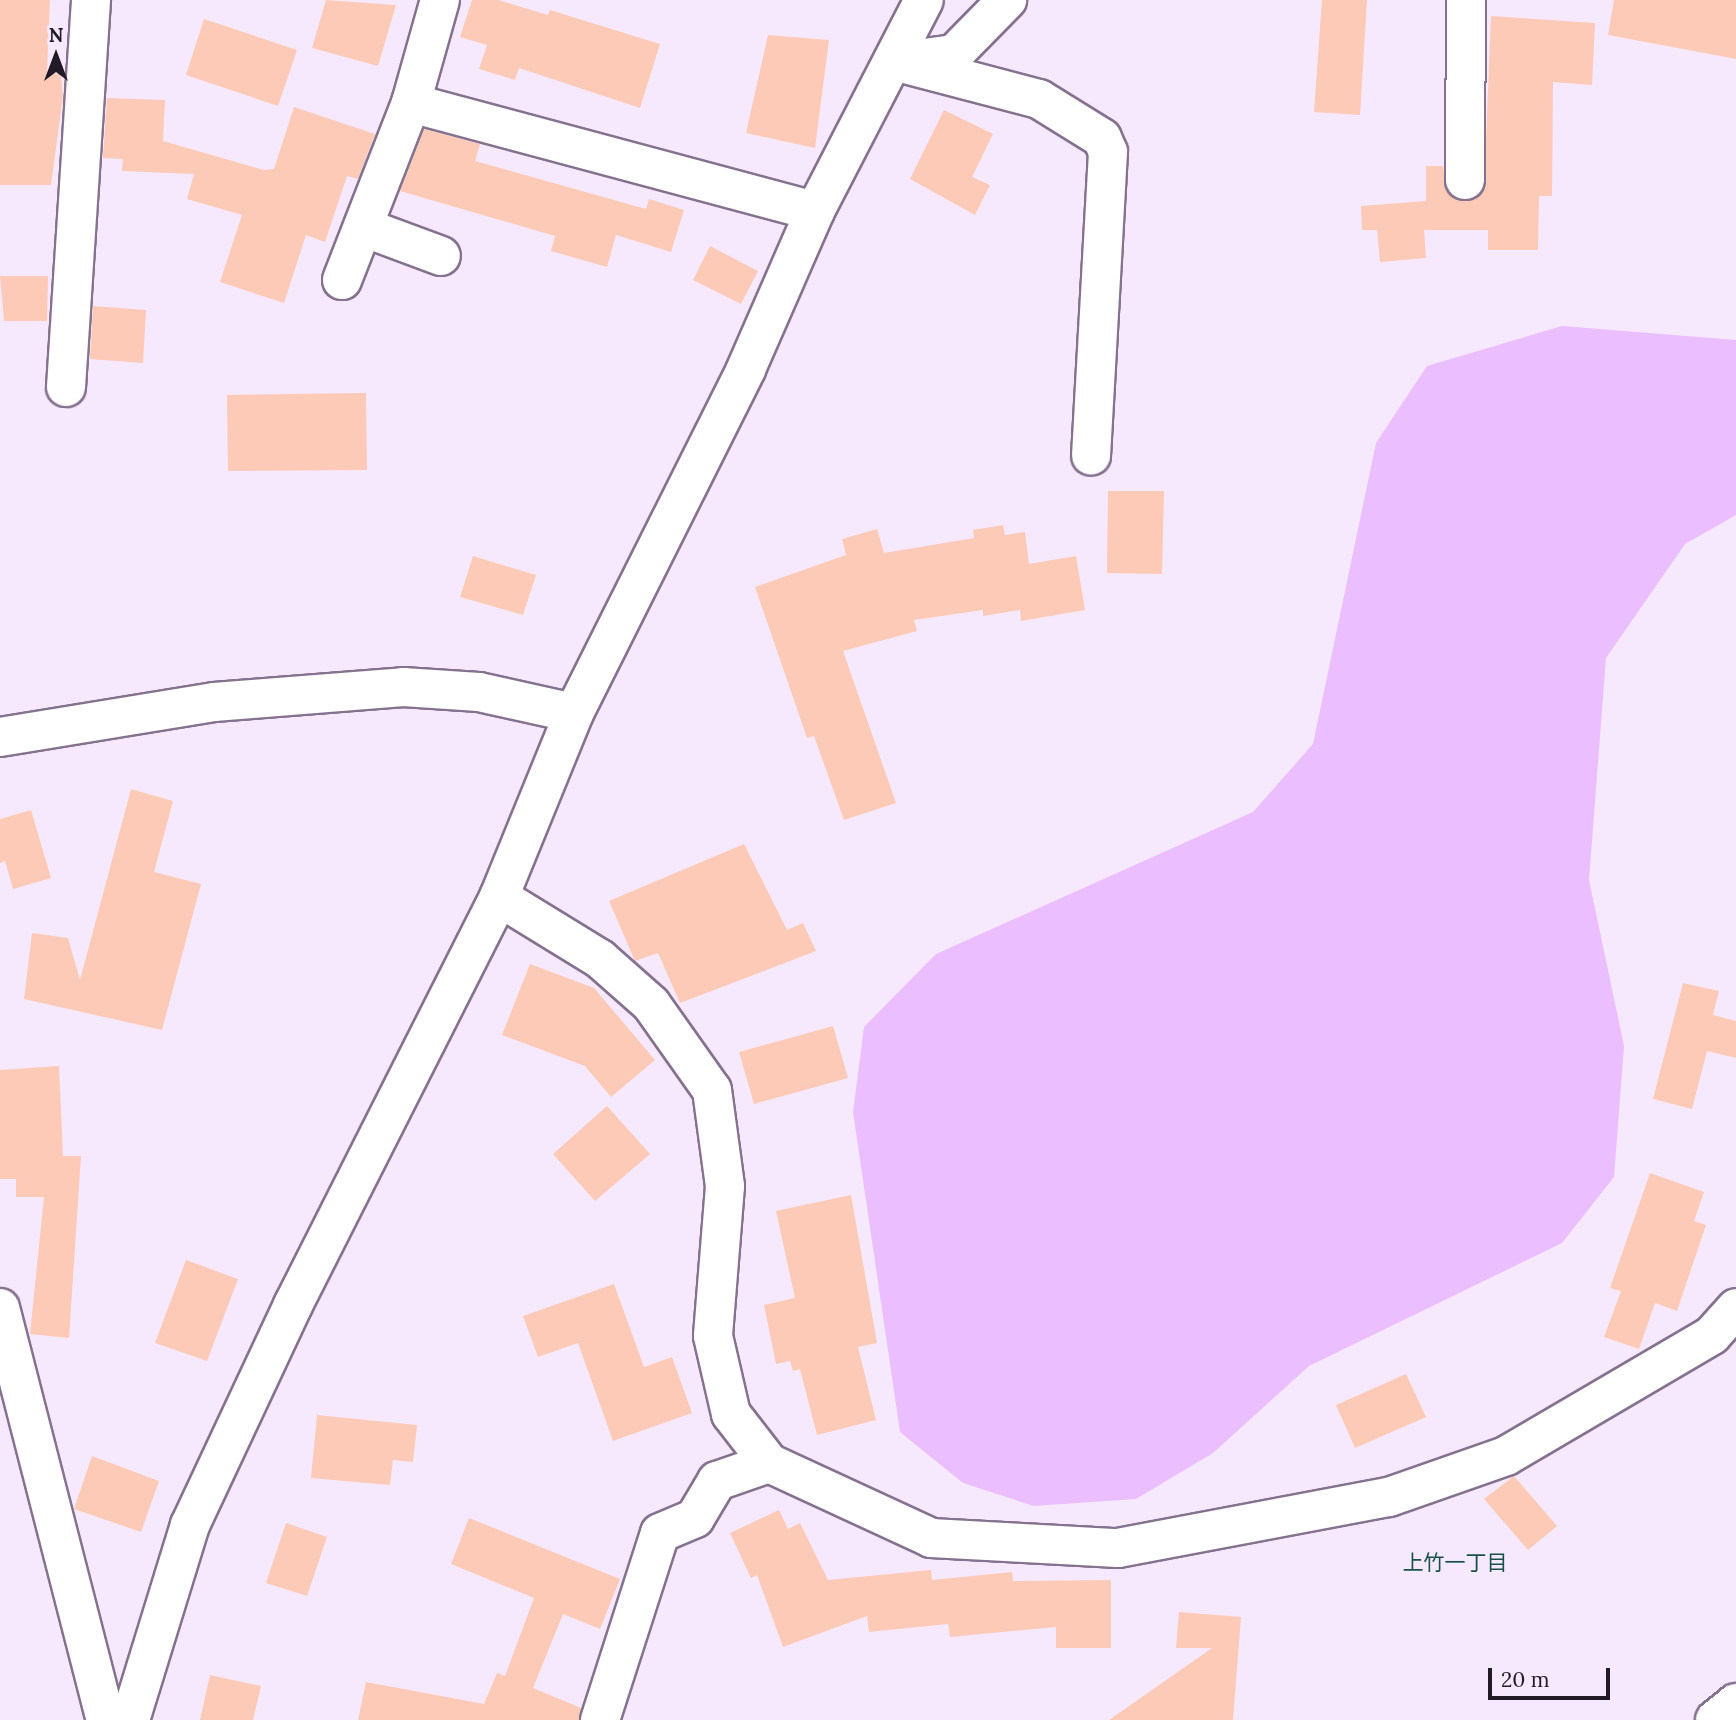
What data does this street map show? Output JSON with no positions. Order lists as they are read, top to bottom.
{
  "districts": ["上竹一丁目"],
  "scale_bar": "20 m",
  "north": "top"
}
